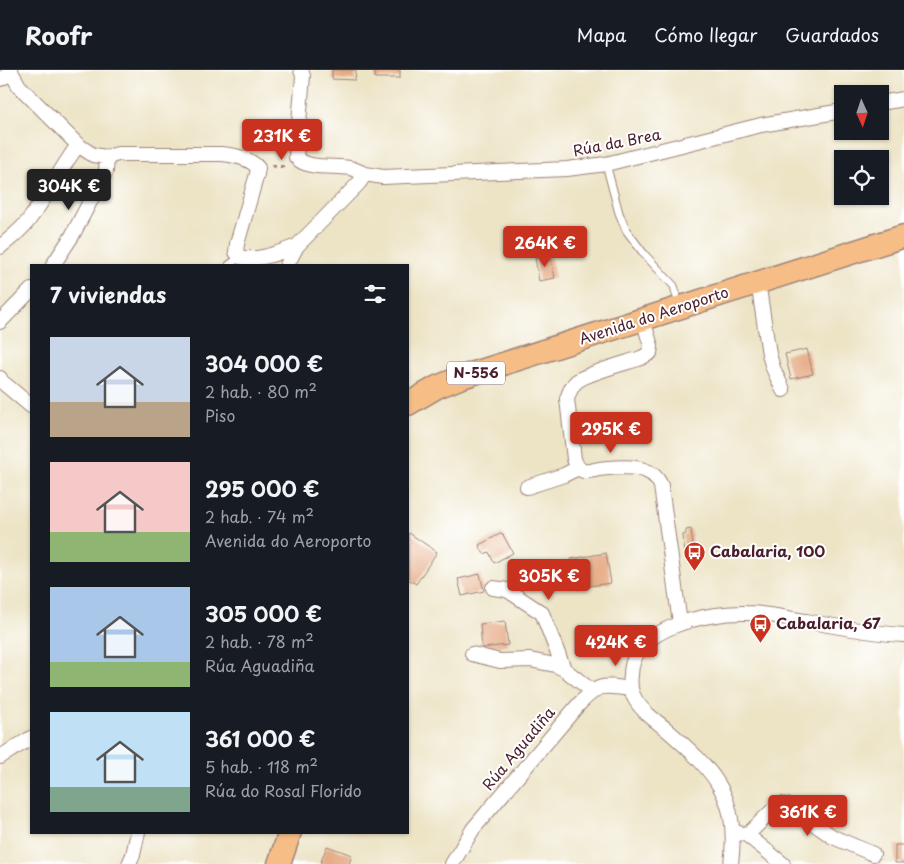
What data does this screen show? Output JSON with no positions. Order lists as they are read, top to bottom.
{
  "streets": {
    "main road": ["Avenida do Aeroporto", "N-556"],
    "street": ["Rúa da Brea", "Rúa Aguadiña"]
  },
  "places": {
    "bus stop": ["Cabalaria, 100", "Cabalaria, 67"]
  },
  "north": "bottom",
  "page": {
    "header": "Roofr",
    "nav": ["Mapa", "Cómo llegar", "Guardados"],
    "price": [
      "231K €",
      "304K €",
      "264K €",
      "295K €",
      "305K €",
      "424K €",
      "361K €"
    ],
    "heading": "7 viviendas",
    "list": [
      {
        "name": "304 000 €",
        "note": "2 hab. · 80 m² · Piso"
      },
      {
        "name": "295 000 €",
        "note": "2 hab. · 74 m² · Avenida do Aeroporto"
      },
      {
        "name": "305 000 €",
        "note": "2 hab. · 78 m² · Rúa Aguadiña"
      },
      {
        "name": "361 000 €",
        "note": "5 hab. · 118 m² · Rúa do Rosal Florido"
      }
    ]
  }
}
